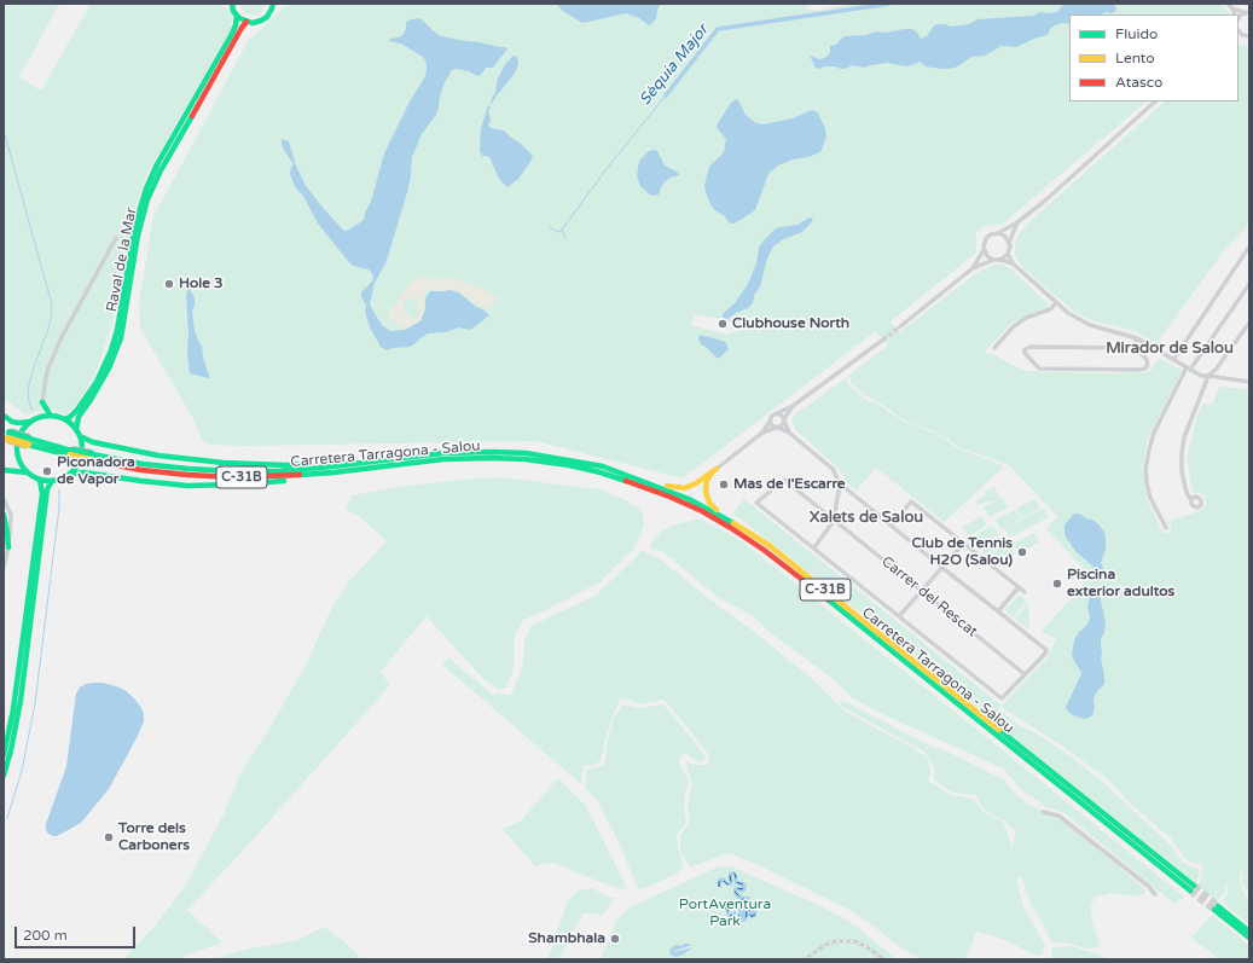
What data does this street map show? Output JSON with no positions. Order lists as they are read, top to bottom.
{
  "streets": {
    "main road": ["Raval de la Mar", "Carretera Tarragona - Salou", "C-31B"],
    "street": ["Carrer del Rescat"]
  },
  "districts": ["Mirador de Salou", "Xalets de Salou"],
  "water": ["Sèquia Major"],
  "parks": ["PortAventura Park"],
  "places": [
    "Hole 3",
    "Clubhouse North",
    "Piconadora de Vapor",
    "Mas de l'Escarre",
    "Club de Tennis H2O (Salou)",
    "Piscina exterior adultos",
    "Torre dels Carboners",
    "Shambhala"
  ],
  "legend": ["Fluido", "Lento", "Atasco"],
  "scale_bar": "200 m"
}
